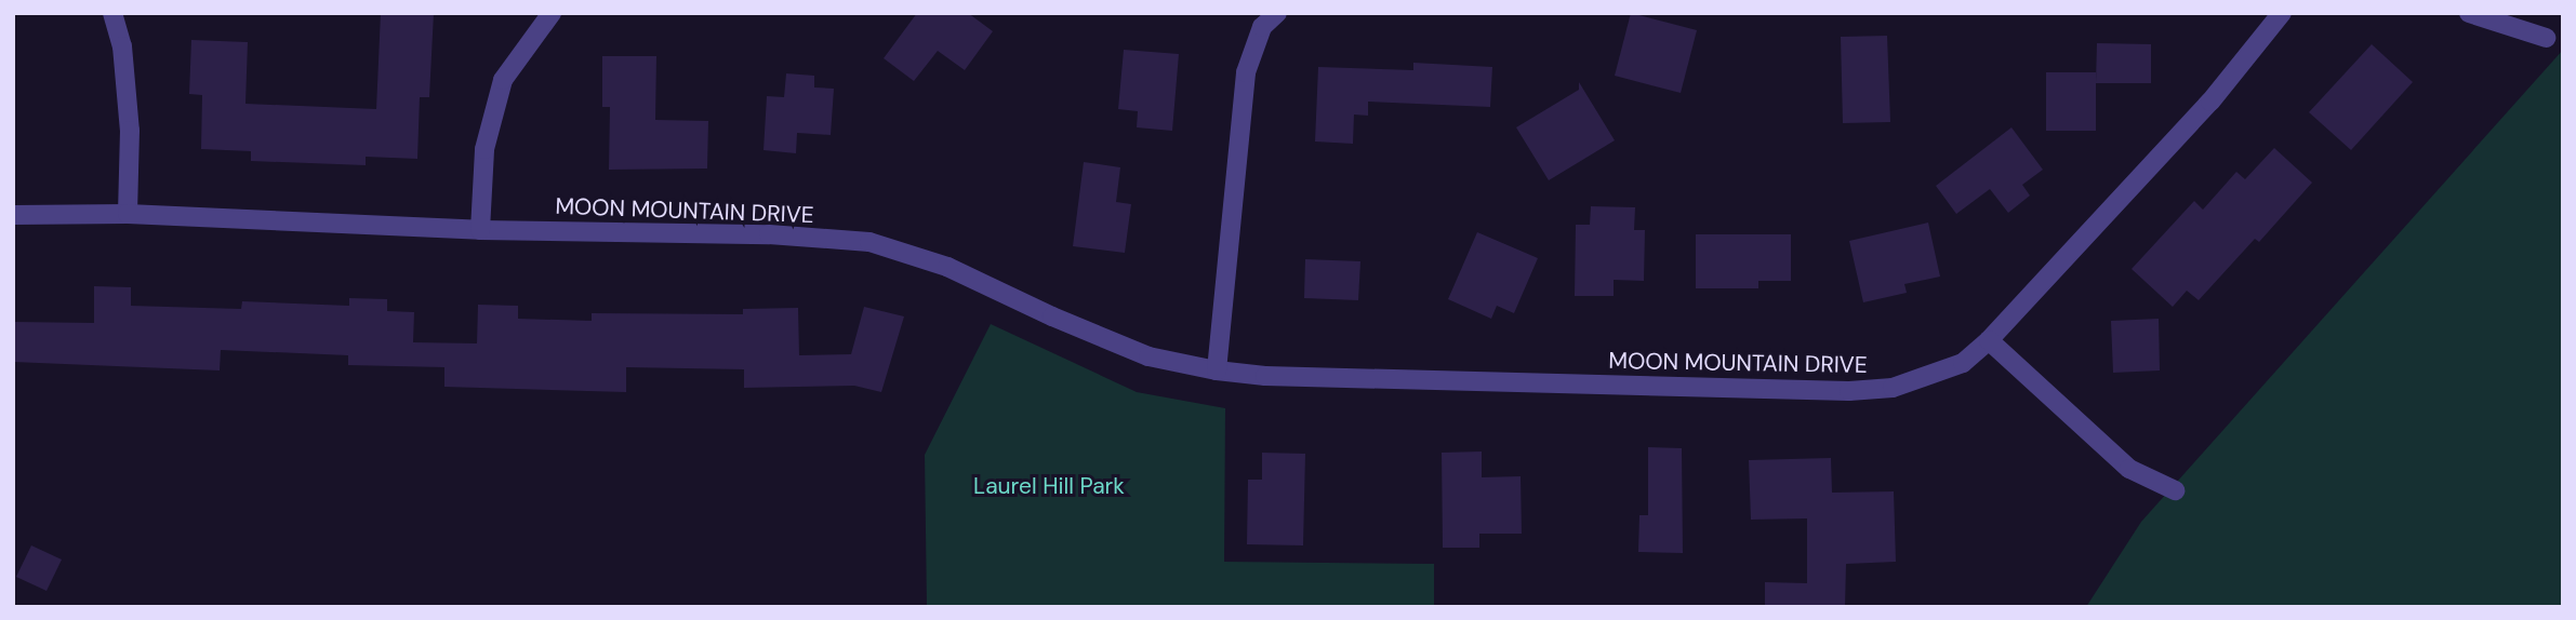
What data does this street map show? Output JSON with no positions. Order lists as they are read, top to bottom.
{
  "streets": {
    "street": ["MOON MOUNTAIN DRIVE"]
  },
  "parks": ["Laurel Hill Park"]
}
